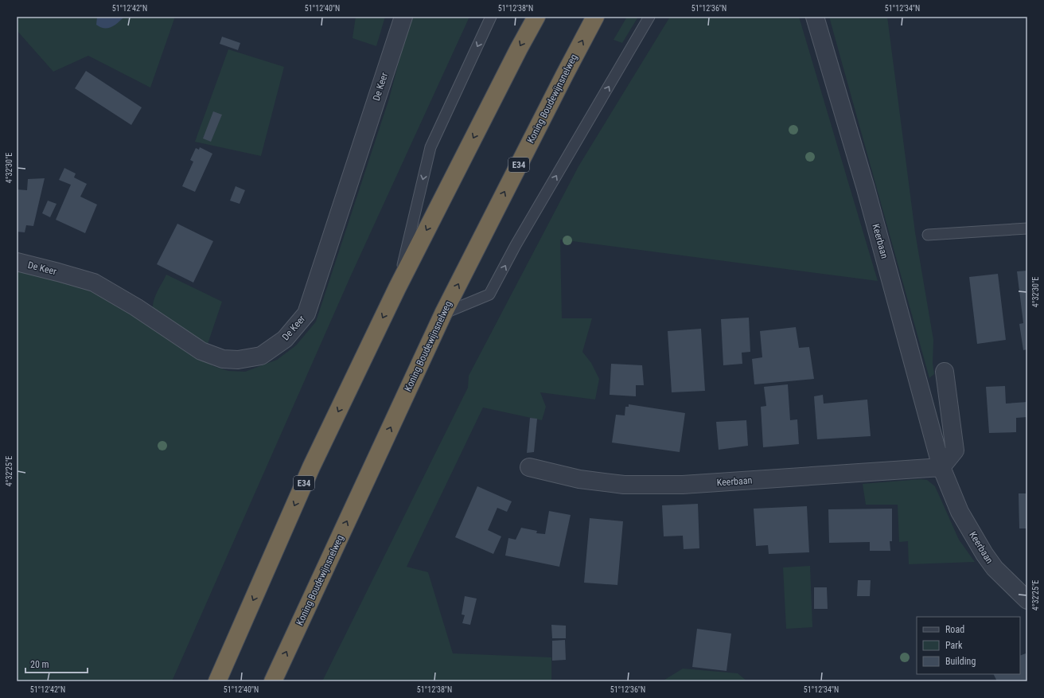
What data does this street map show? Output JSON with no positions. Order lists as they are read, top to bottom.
{
  "streets": {
    "highway": ["Koning Boudewijnsnelweg", "E34"],
    "street": ["De Keer", "Keerbaan"]
  },
  "legend": ["Road", "Park", "Building"],
  "scale_bar": "20 m",
  "coordinates": [
    "51°12'42\"N",
    "51°12'40\"N",
    "51°12'38\"N",
    "51°12'36\"N",
    "51°12'34\"N",
    "4°32'30\"E",
    "4°32'25\"E"
  ]
}
